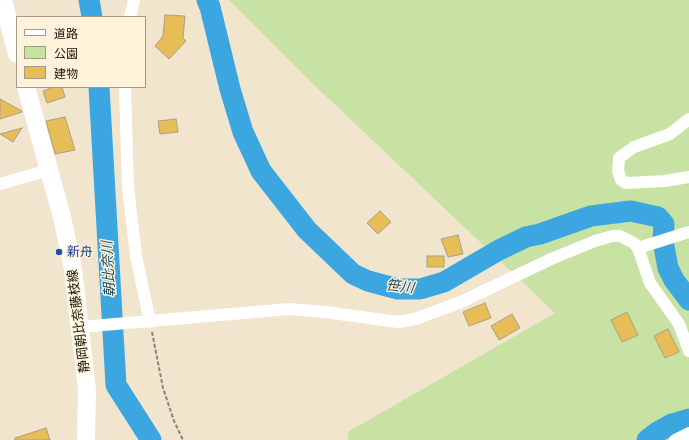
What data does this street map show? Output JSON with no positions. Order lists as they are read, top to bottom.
{
  "streets": {
    "main road": ["静岡朝比奈藤枝線"]
  },
  "water": ["朝比奈川", "笹川"],
  "places": ["新舟"],
  "legend": ["道路", "公園", "建物"]
}
